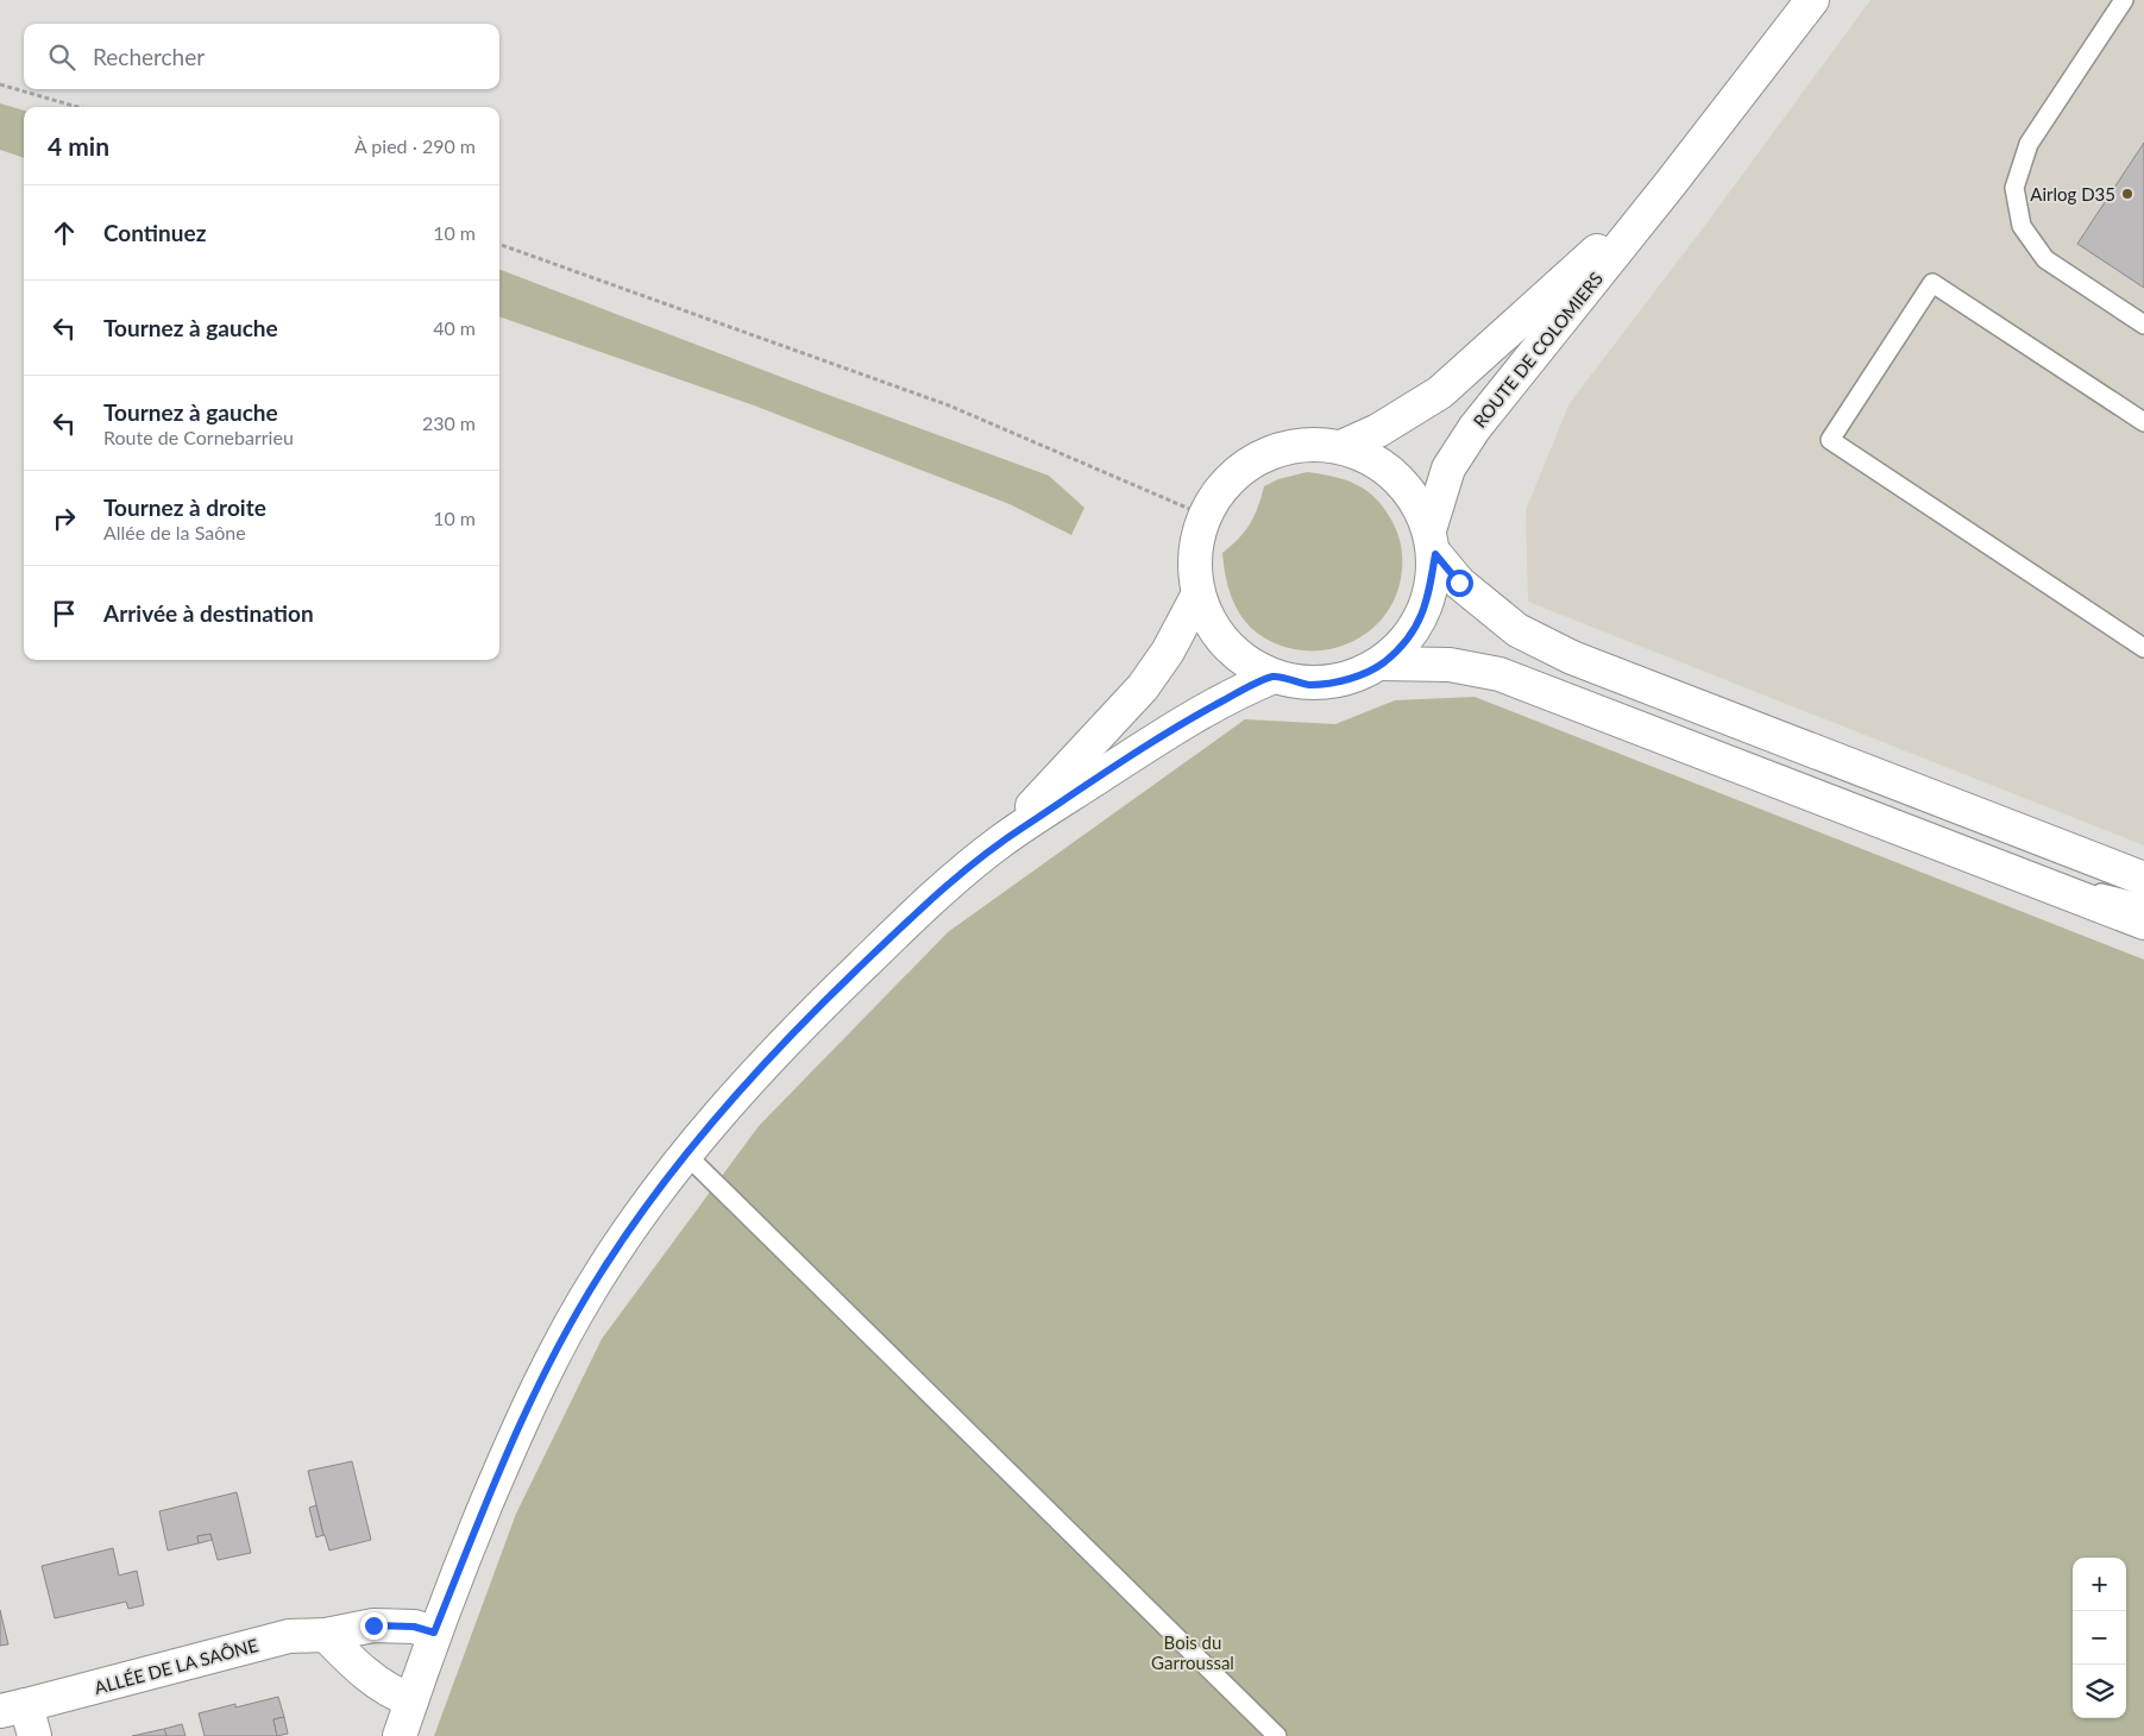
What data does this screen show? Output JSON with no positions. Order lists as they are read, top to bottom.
{
  "streets": {
    "main road": ["ROUTE DE COLOMIERS", "ALLÉE DE LA SAÔNE"]
  },
  "parks": ["Bois du Garroussal"],
  "places": ["Airlog D35"],
  "page": {
    "search": "Rechercher",
    "heading": ["4 min", "À pied · 290 m"],
    "list": [
      ["Continuez", "10 m"],
      ["Tournez à gauche", "40 m"],
      ["Tournez à gauche", "Route de Cornebarrieu", "230 m"],
      ["Tournez à droite", "Allée de la Saône", "10 m"],
      "Arrivée à destination"
    ],
    "map_buttons": ["+", "−"]
  }
}
